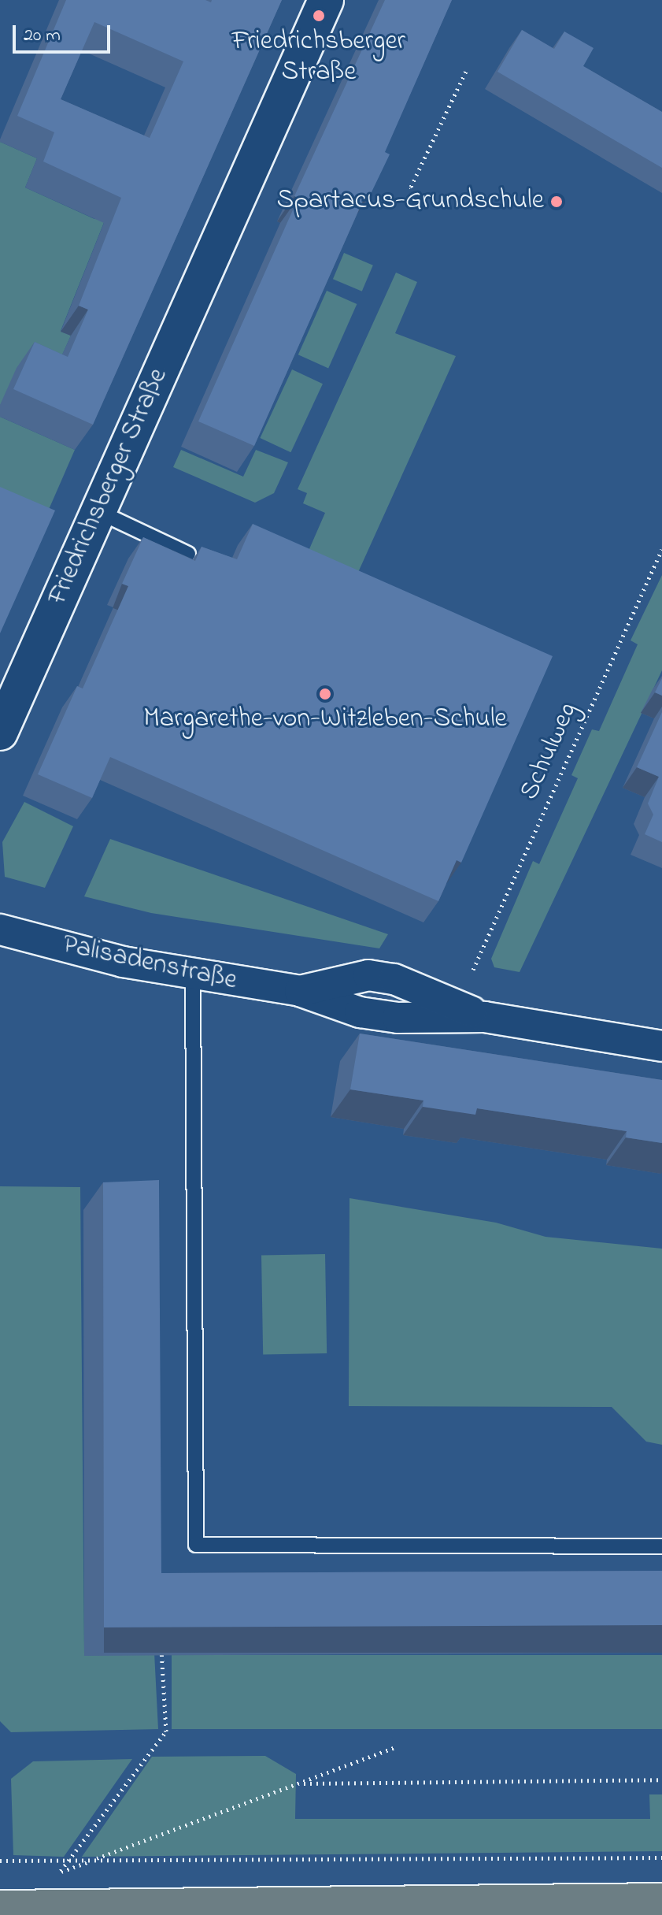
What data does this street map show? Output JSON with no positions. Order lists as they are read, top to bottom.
{
  "streets": {
    "street": ["Friedrichsberger Straße", "Palisadenstraße"],
    "path": ["Schulweg"]
  },
  "places": ["Friedrichsberger Straße", "Spartacus-Grundschule", "Margarethe-von-Witzleben-Schule"],
  "scale_bar": "20 m"
}
